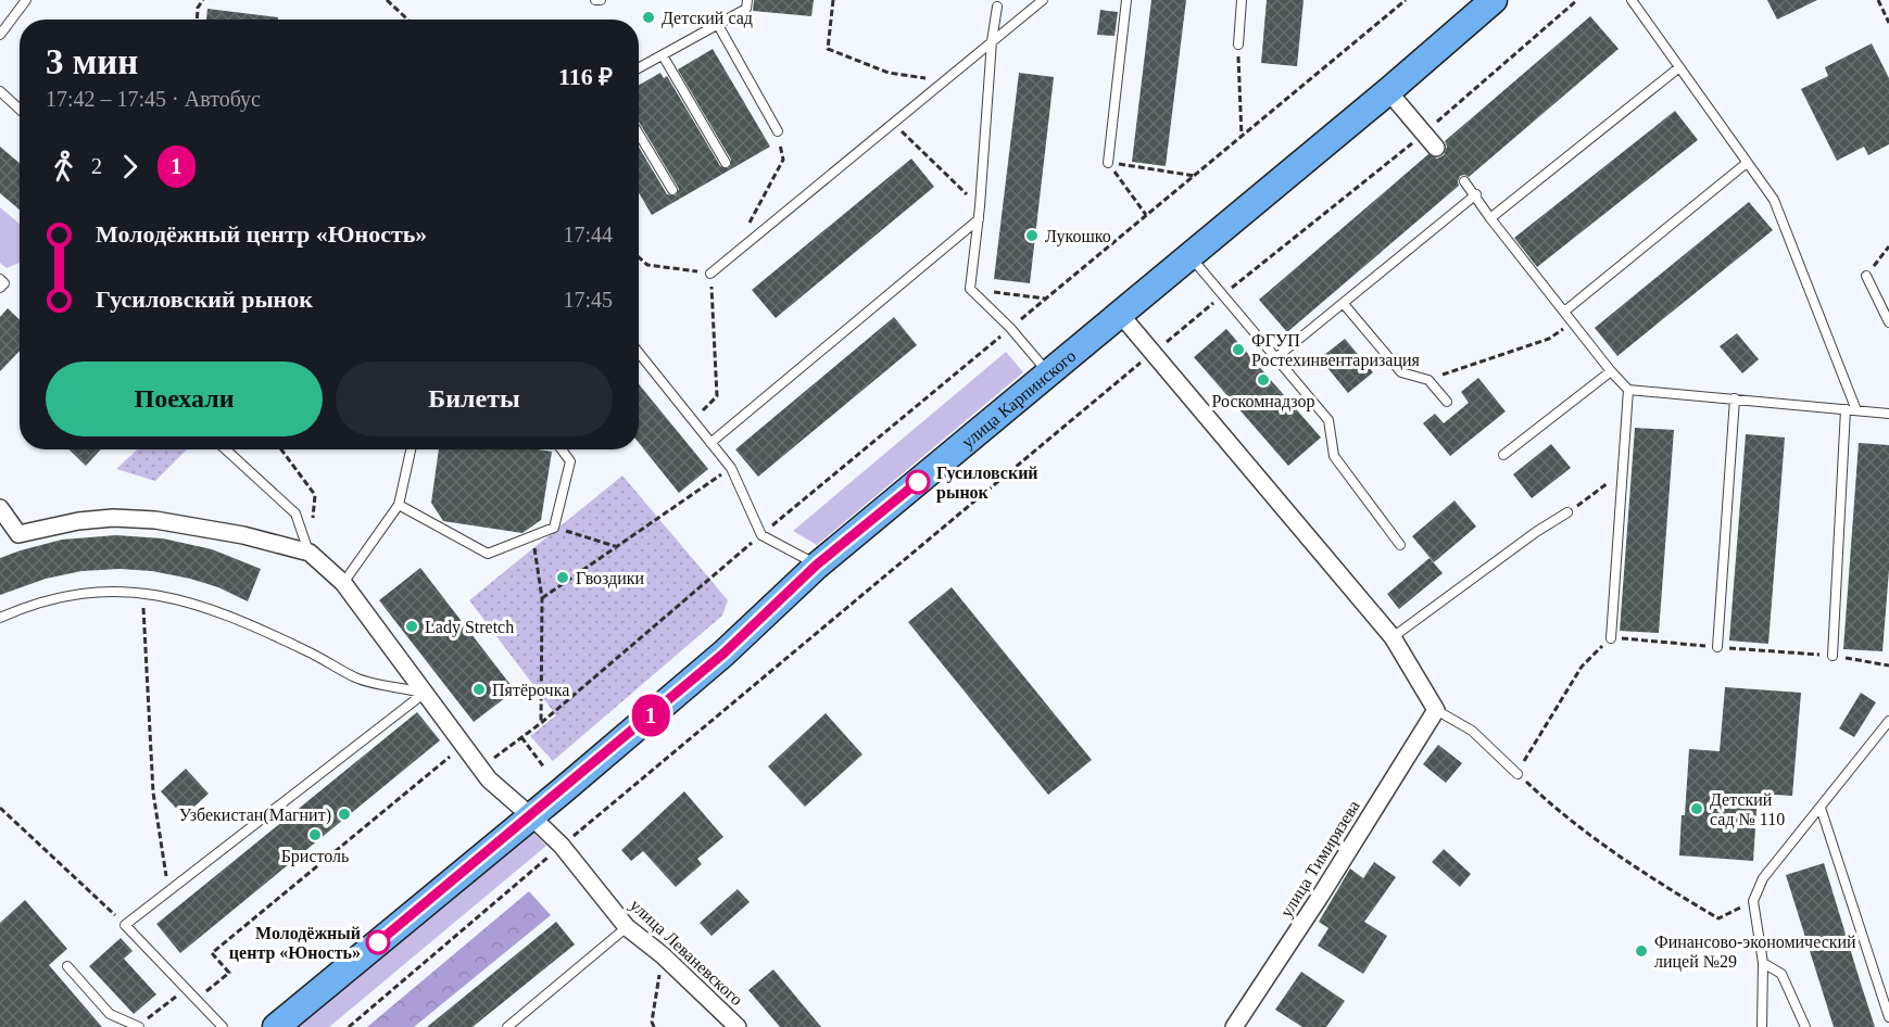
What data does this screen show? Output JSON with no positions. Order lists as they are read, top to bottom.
{
  "streets": {
    "main road": ["улица Карпинского"],
    "street": ["улица Тимирязева", "улица Леваневского"]
  },
  "crossings": [
    ["улица Карпинского", "улица Леваневского"]
  ],
  "places": [
    "Детский сад",
    "Лукошко",
    "ФГУП Ростехинвентаризация",
    "Роскомнадзор",
    "Гусиловский рынок",
    "Гвоздики",
    "Lady Stretch",
    "Пятёрочка",
    "Детский сад № 110",
    "Узбекистан(Магнит)",
    "Бристоль",
    "Молодёжный центр «Юность»",
    "Финансово-экономический лицей №29"
  ],
  "lines": ["bus line 1"],
  "page": {
    "on_map": "1",
    "heading": ["3 мин", "17:42 – 17:45 · Автобус", "116 ₽"],
    "legs": ["2", "1"],
    "list": [
      {
        "name": "Молодёжный центр «Юность»",
        "value": "17:44"
      },
      {
        "name": "Гусиловский рынок",
        "value": "17:45"
      }
    ],
    "buttons": ["Поехали", "Билеты"]
  }
}
